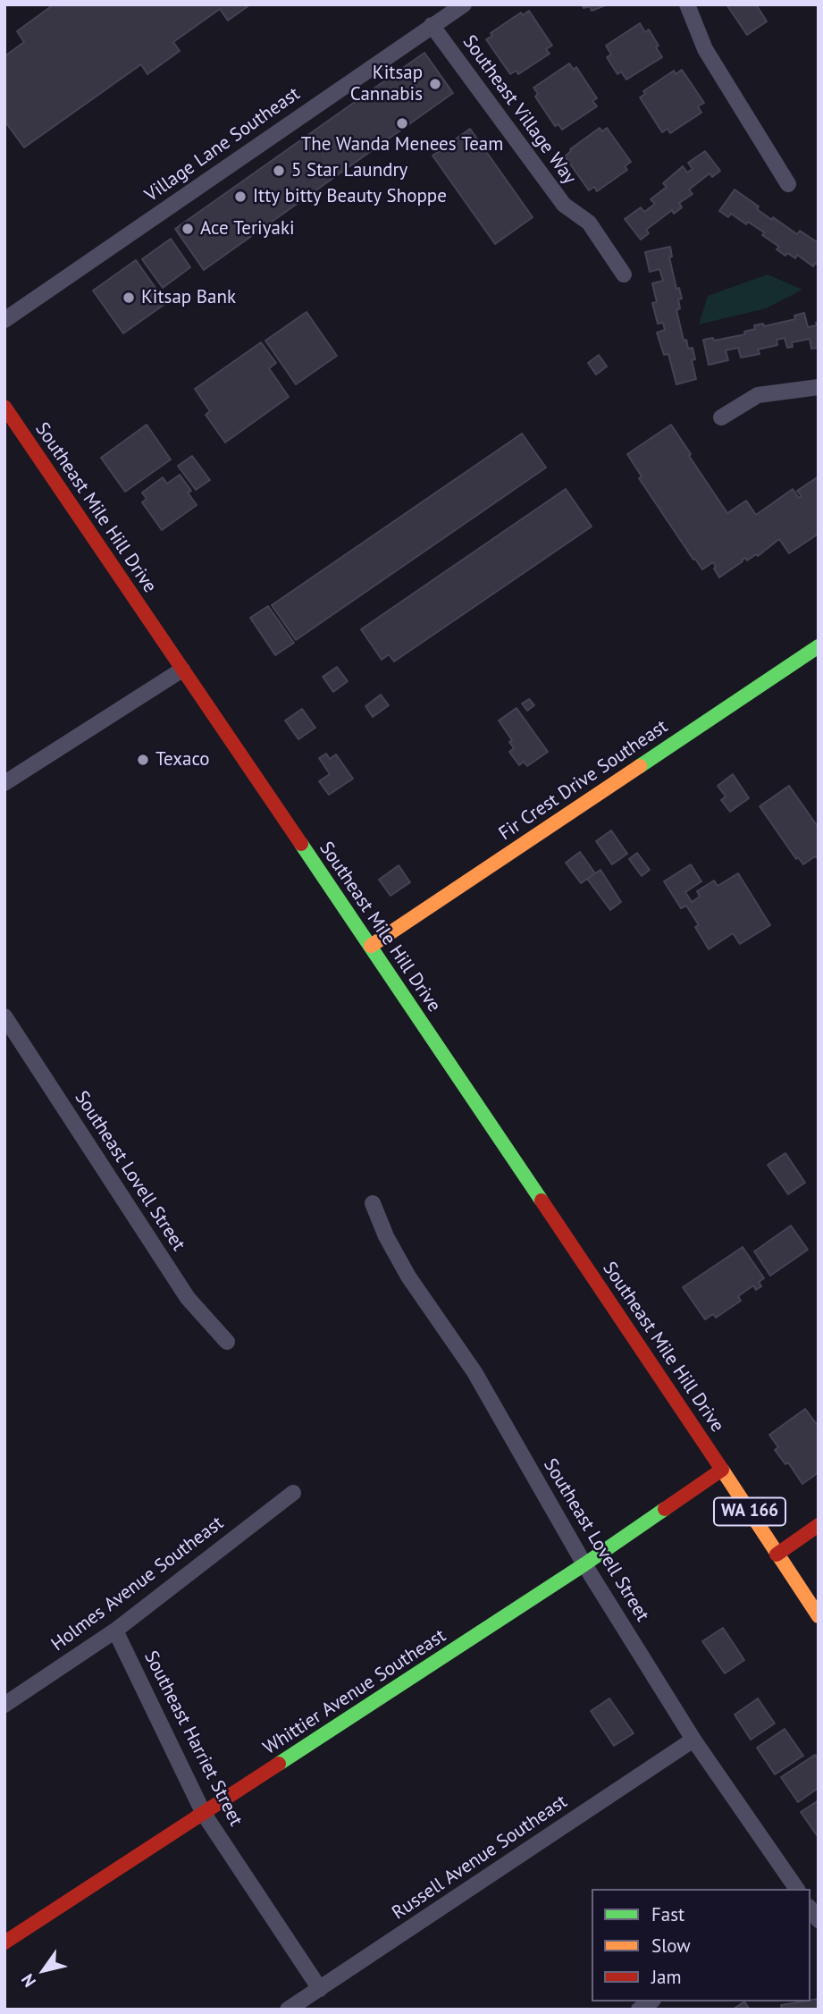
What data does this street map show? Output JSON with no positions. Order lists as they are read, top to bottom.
{
  "streets": {
    "main road": [
      "Southeast Mile Hill Drive",
      "Fir Crest Drive Southeast",
      "WA 166",
      "Whittier Avenue Southeast"
    ],
    "street": [
      "Southeast Village Way",
      "Village Lane Southeast",
      "Southeast Lovell Street",
      "Holmes Avenue Southeast",
      "Southeast Harriet Street",
      "Russell Avenue Southeast"
    ]
  },
  "crossings": [
    ["Southeast Village Way", "Village Lane Southeast"],
    ["Southeast Mile Hill Drive", "Fir Crest Drive Southeast"],
    ["Southeast Mile Hill Drive", "WA 166"],
    ["Southeast Mile Hill Drive", "Whittier Avenue Southeast"],
    ["Southeast Lovell Street", "Whittier Avenue Southeast"],
    ["Southeast Lovell Street", "Russell Avenue Southeast"],
    ["WA 166", "Whittier Avenue Southeast"],
    ["Holmes Avenue Southeast", "Southeast Harriet Street"],
    ["Whittier Avenue Southeast", "Southeast Harriet Street"],
    ["Southeast Harriet Street", "Russell Avenue Southeast"]
  ],
  "places": [
    "Kitsap Cannabis",
    "The Wanda Menees Team",
    "5 Star Laundry",
    "Itty bitty Beauty Shoppe",
    "Ace Teriyaki",
    "Kitsap Bank",
    "Texaco"
  ],
  "legend": ["Fast", "Slow", "Jam"],
  "north": "bottom left"
}
